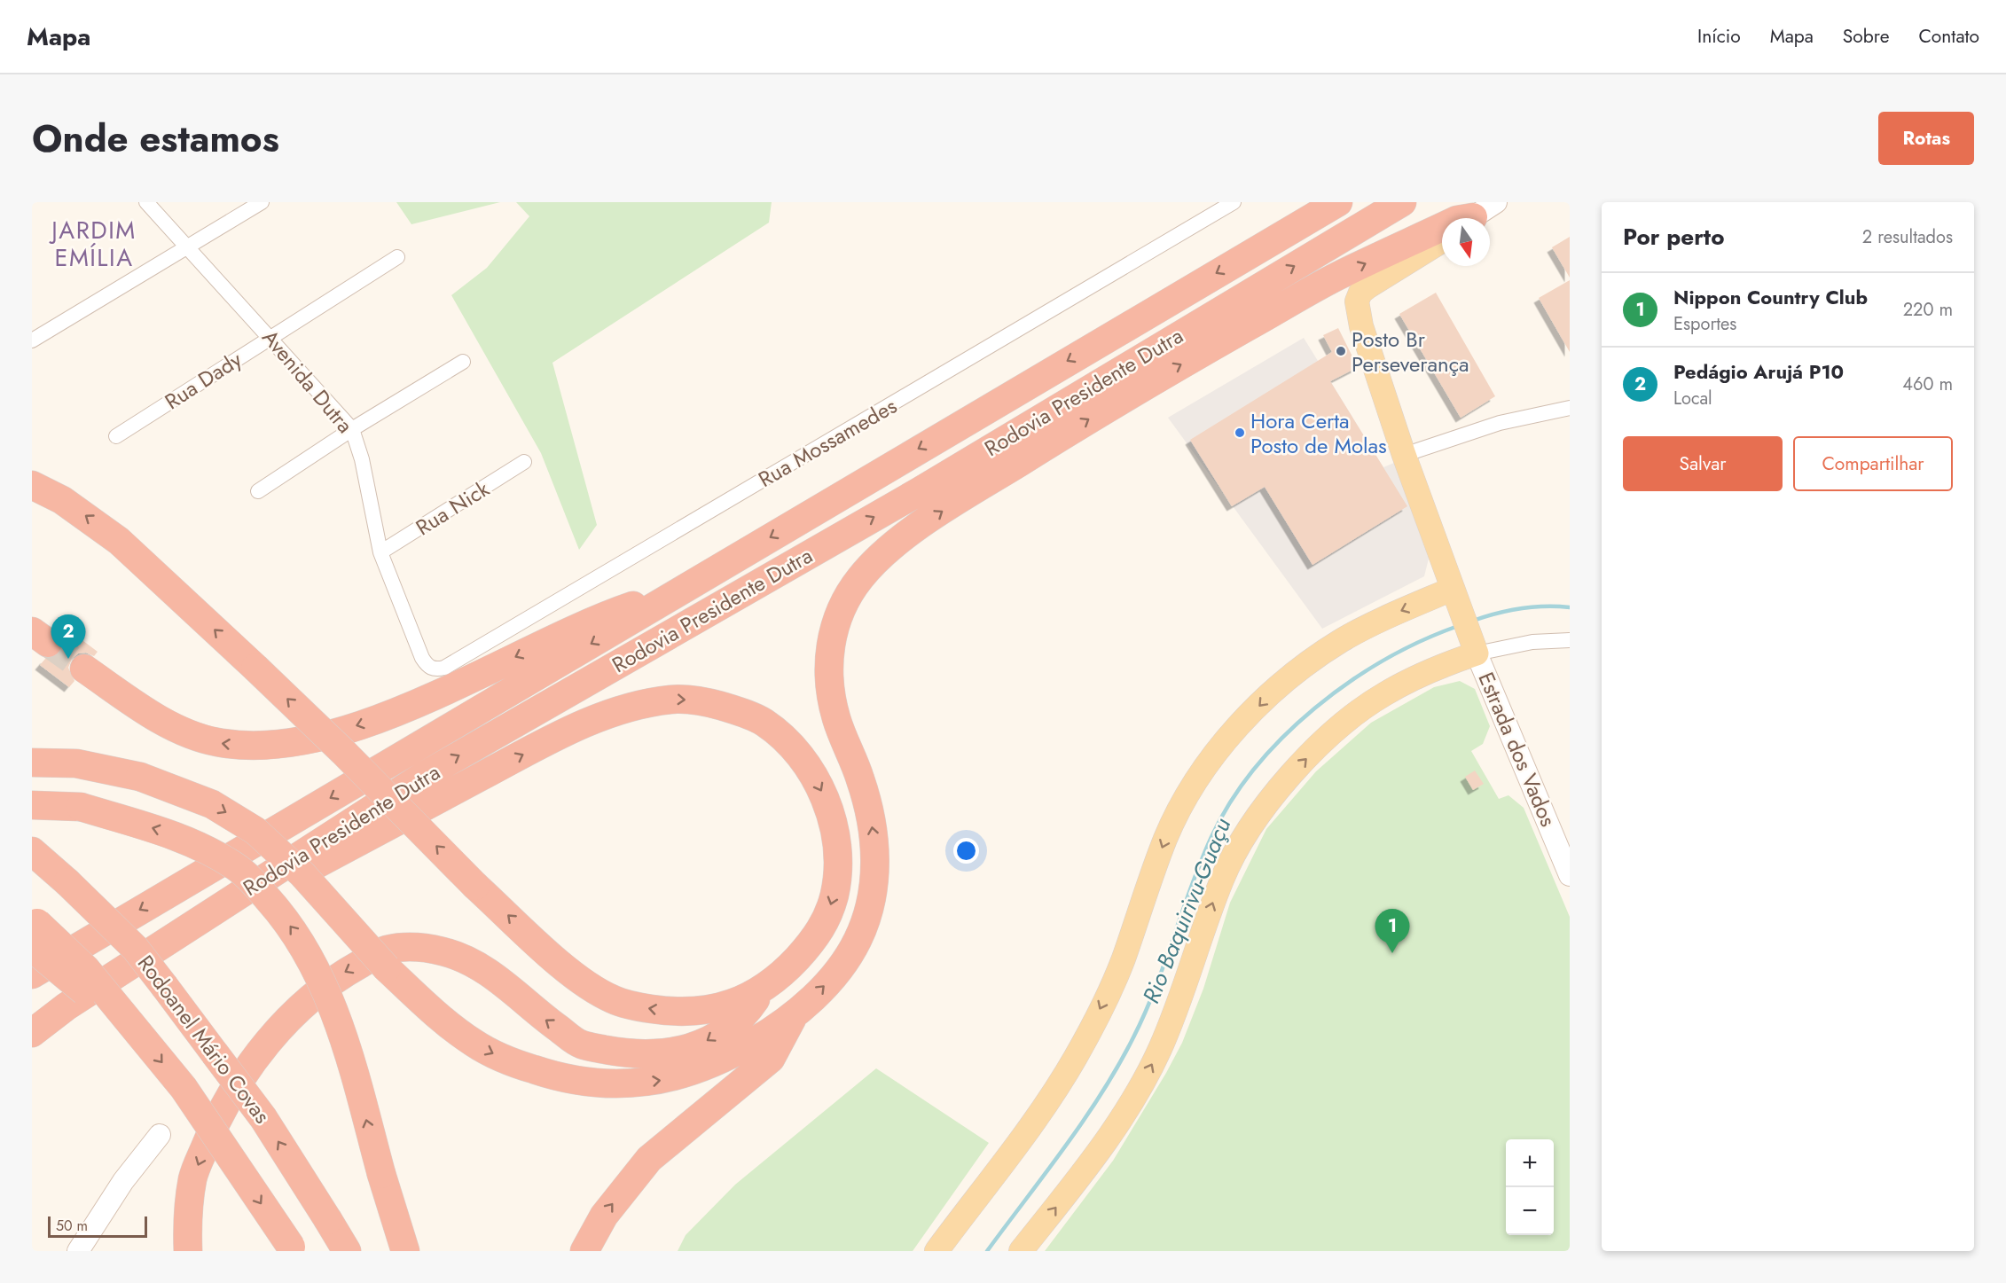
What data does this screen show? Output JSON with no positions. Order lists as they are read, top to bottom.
{
  "streets": {
    "highway": ["Rodovia Presidente Dutra", "Rodoanel Mário Covas"],
    "street": [
      "Rua Dady",
      "Avenida Dutra",
      "Rua Mossamedes",
      "Rua Nick",
      "Estrada dos Vados"
    ]
  },
  "crossings": [
    ["Rua Dady", "Avenida Dutra"],
    ["Avenida Dutra", "Rua Mossamedes"],
    ["Avenida Dutra", "Rua Nick"]
  ],
  "districts": ["JARDIM EMÍLIA"],
  "water": ["Rio Baquirivu-Guaçu"],
  "places": ["Posto Br Perseverança", "Hora Certa Posto de Molas"],
  "scale_bar": "50 m",
  "north": "bottom",
  "page": {
    "header": "Mapa",
    "nav": [
      "Início",
      "Mapa",
      "Sobre",
      "Contato"
    ],
    "title": "Onde estamos",
    "buttons": [
      "Rotas",
      ["Salvar", "Compartilhar"]
    ],
    "heading": ["Por perto", "2 resultados"],
    "list": [
      {
        "mark": "1",
        "name": "Nippon Country Club",
        "note": "Esportes",
        "value": "220 m"
      },
      {
        "mark": "2",
        "name": "Pedágio Arujá P10",
        "note": "Local",
        "value": "460 m"
      }
    ],
    "pins": ["2", "1"],
    "map_buttons": ["+", "−"],
    "scale": "50 m"
  }
}
